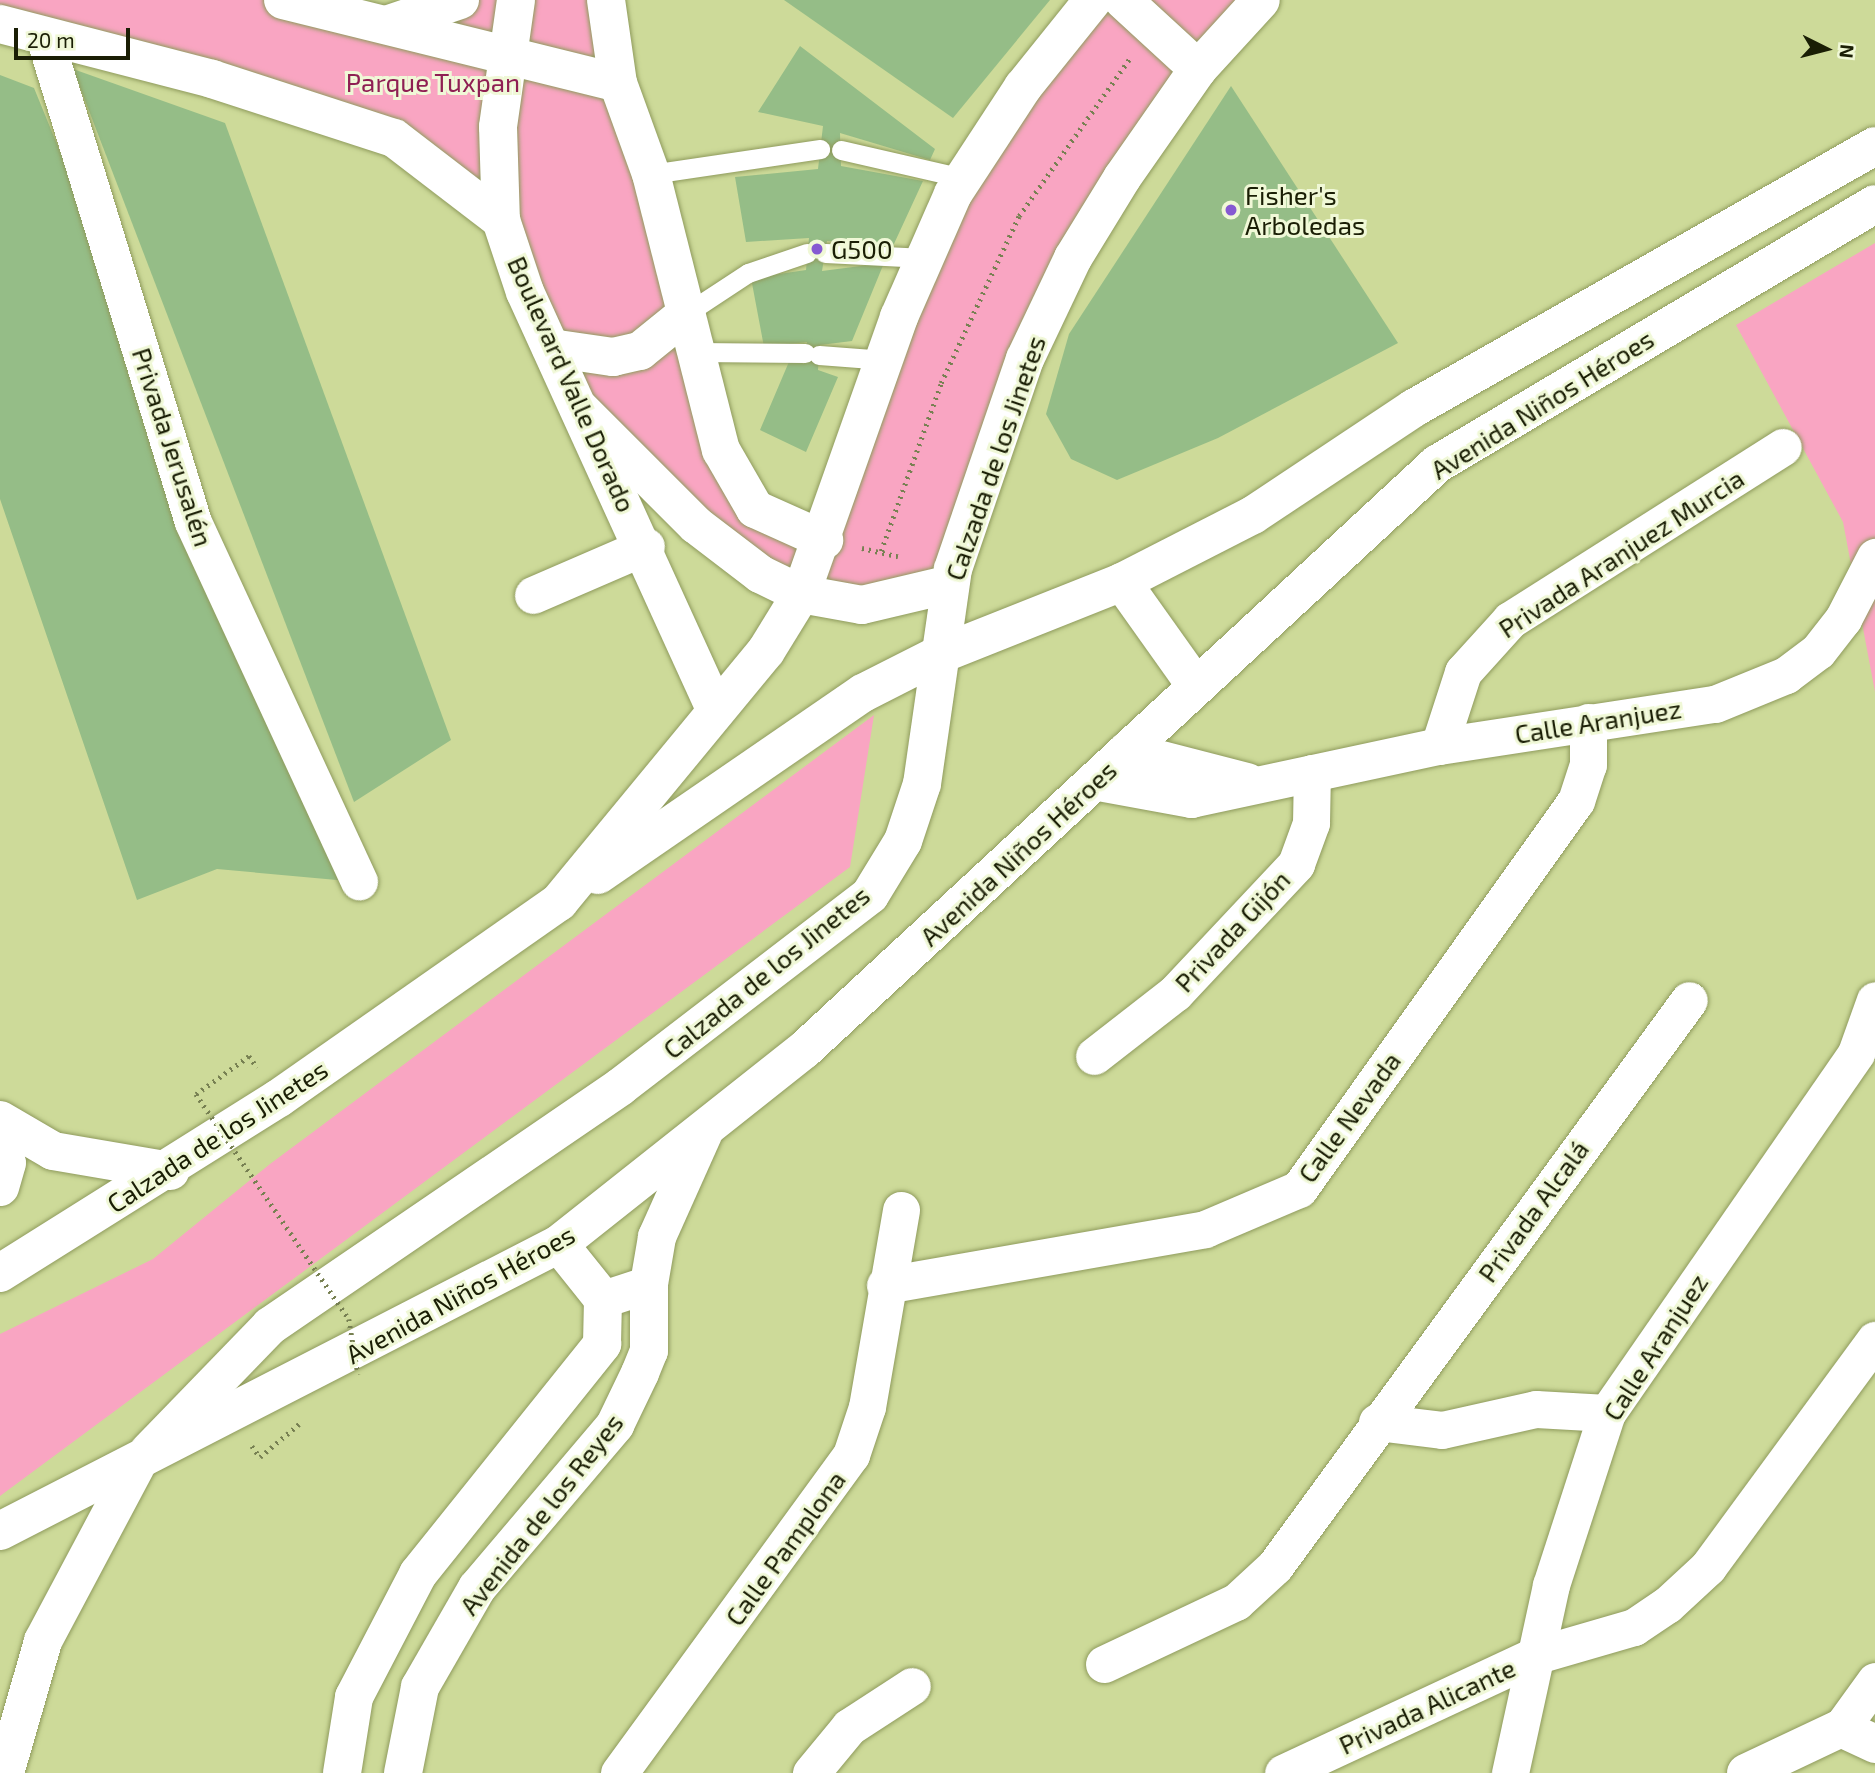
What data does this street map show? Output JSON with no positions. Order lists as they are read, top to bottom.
{
  "streets": {
    "main road": [
      "Boulevard Valle Dorado",
      "Avenida Niños Héroes",
      "Calzada de los Jinetes",
      "Avenida de los Reyes"
    ],
    "street": [
      "Privada Jerusalén",
      "Privada Aranjuez Murcia",
      "Calle Aranjuez",
      "Privada Gijón",
      "Calle Nevada",
      "Privada Alcalá",
      "Calle Pamplona",
      "Privada Alicante"
    ]
  },
  "crossings": [
    ["Boulevard Valle Dorado", "Calzada de los Jinetes"],
    ["Avenida Niños Héroes", "Calzada de los Jinetes"],
    ["Avenida Niños Héroes", "Calle Aranjuez"],
    ["Avenida Niños Héroes", "Avenida de los Reyes"],
    ["Privada Aranjuez Murcia", "Calle Aranjuez"],
    ["Calle Aranjuez", "Privada Gijón"],
    ["Calle Aranjuez", "Calle Nevada"],
    ["Calle Aranjuez", "Privada Alicante"],
    ["Calle Nevada", "Calle Pamplona"]
  ],
  "parks": ["Parque Tuxpan"],
  "places": ["Fisher's Arboledas", "G500"],
  "scale_bar": "20 m",
  "north": "right"
}
